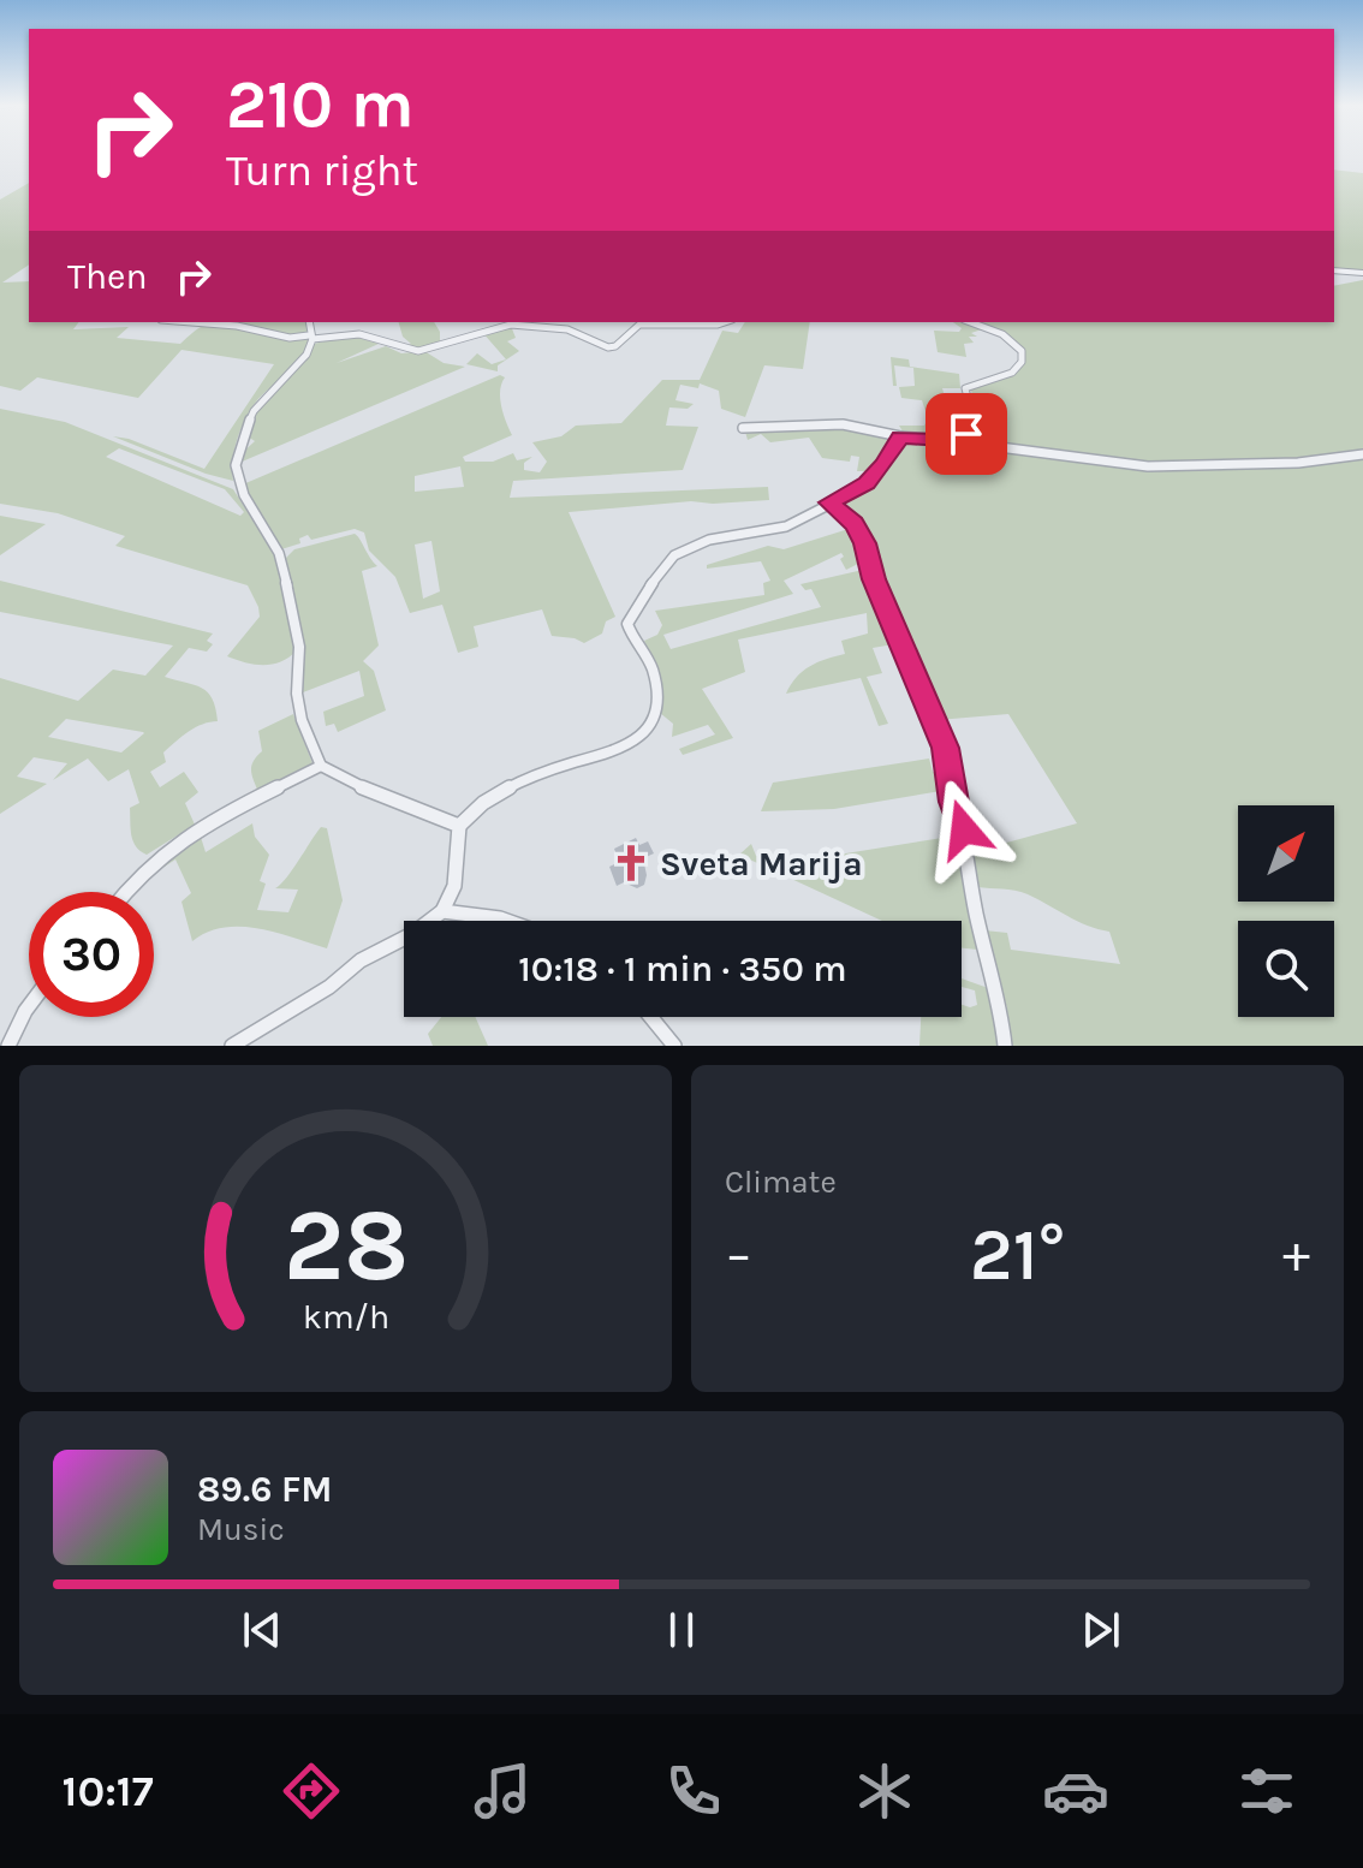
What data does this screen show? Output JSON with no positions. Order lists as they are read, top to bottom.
{
  "places": {
    "church": ["Sveta Marija"]
  },
  "north": "top right",
  "page": {
    "turn": ["210 m", "Turn right"],
    "then": "Then",
    "limit": "30",
    "trip": "10:18 · 1 min · 350 m",
    "tile": "Climate",
    "heat": ["−", "21°", "+"],
    "song": ["89.6 FM", "Music"],
    "tabs": "10:17",
    "gauge": ["28", "km/h"]
  }
}
